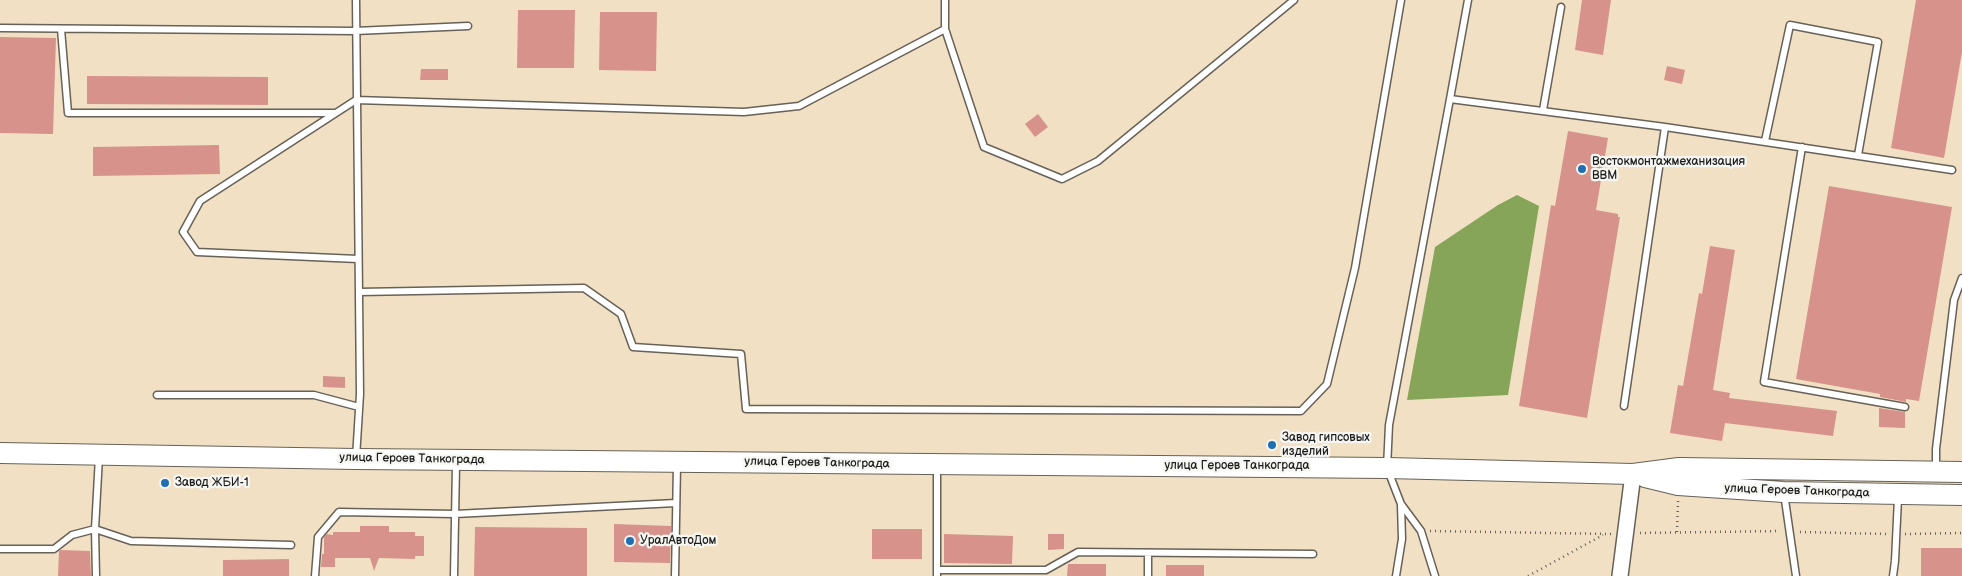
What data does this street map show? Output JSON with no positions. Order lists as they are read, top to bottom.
{
  "streets": {
    "main road": ["улица Героев Танкограда"]
  },
  "places": [
    "Востокмонтажмеханизация ВВМ",
    "Завод гипсовых изделий",
    "Завод ЖБИ-1",
    "УралАвтоДом"
  ]
}
